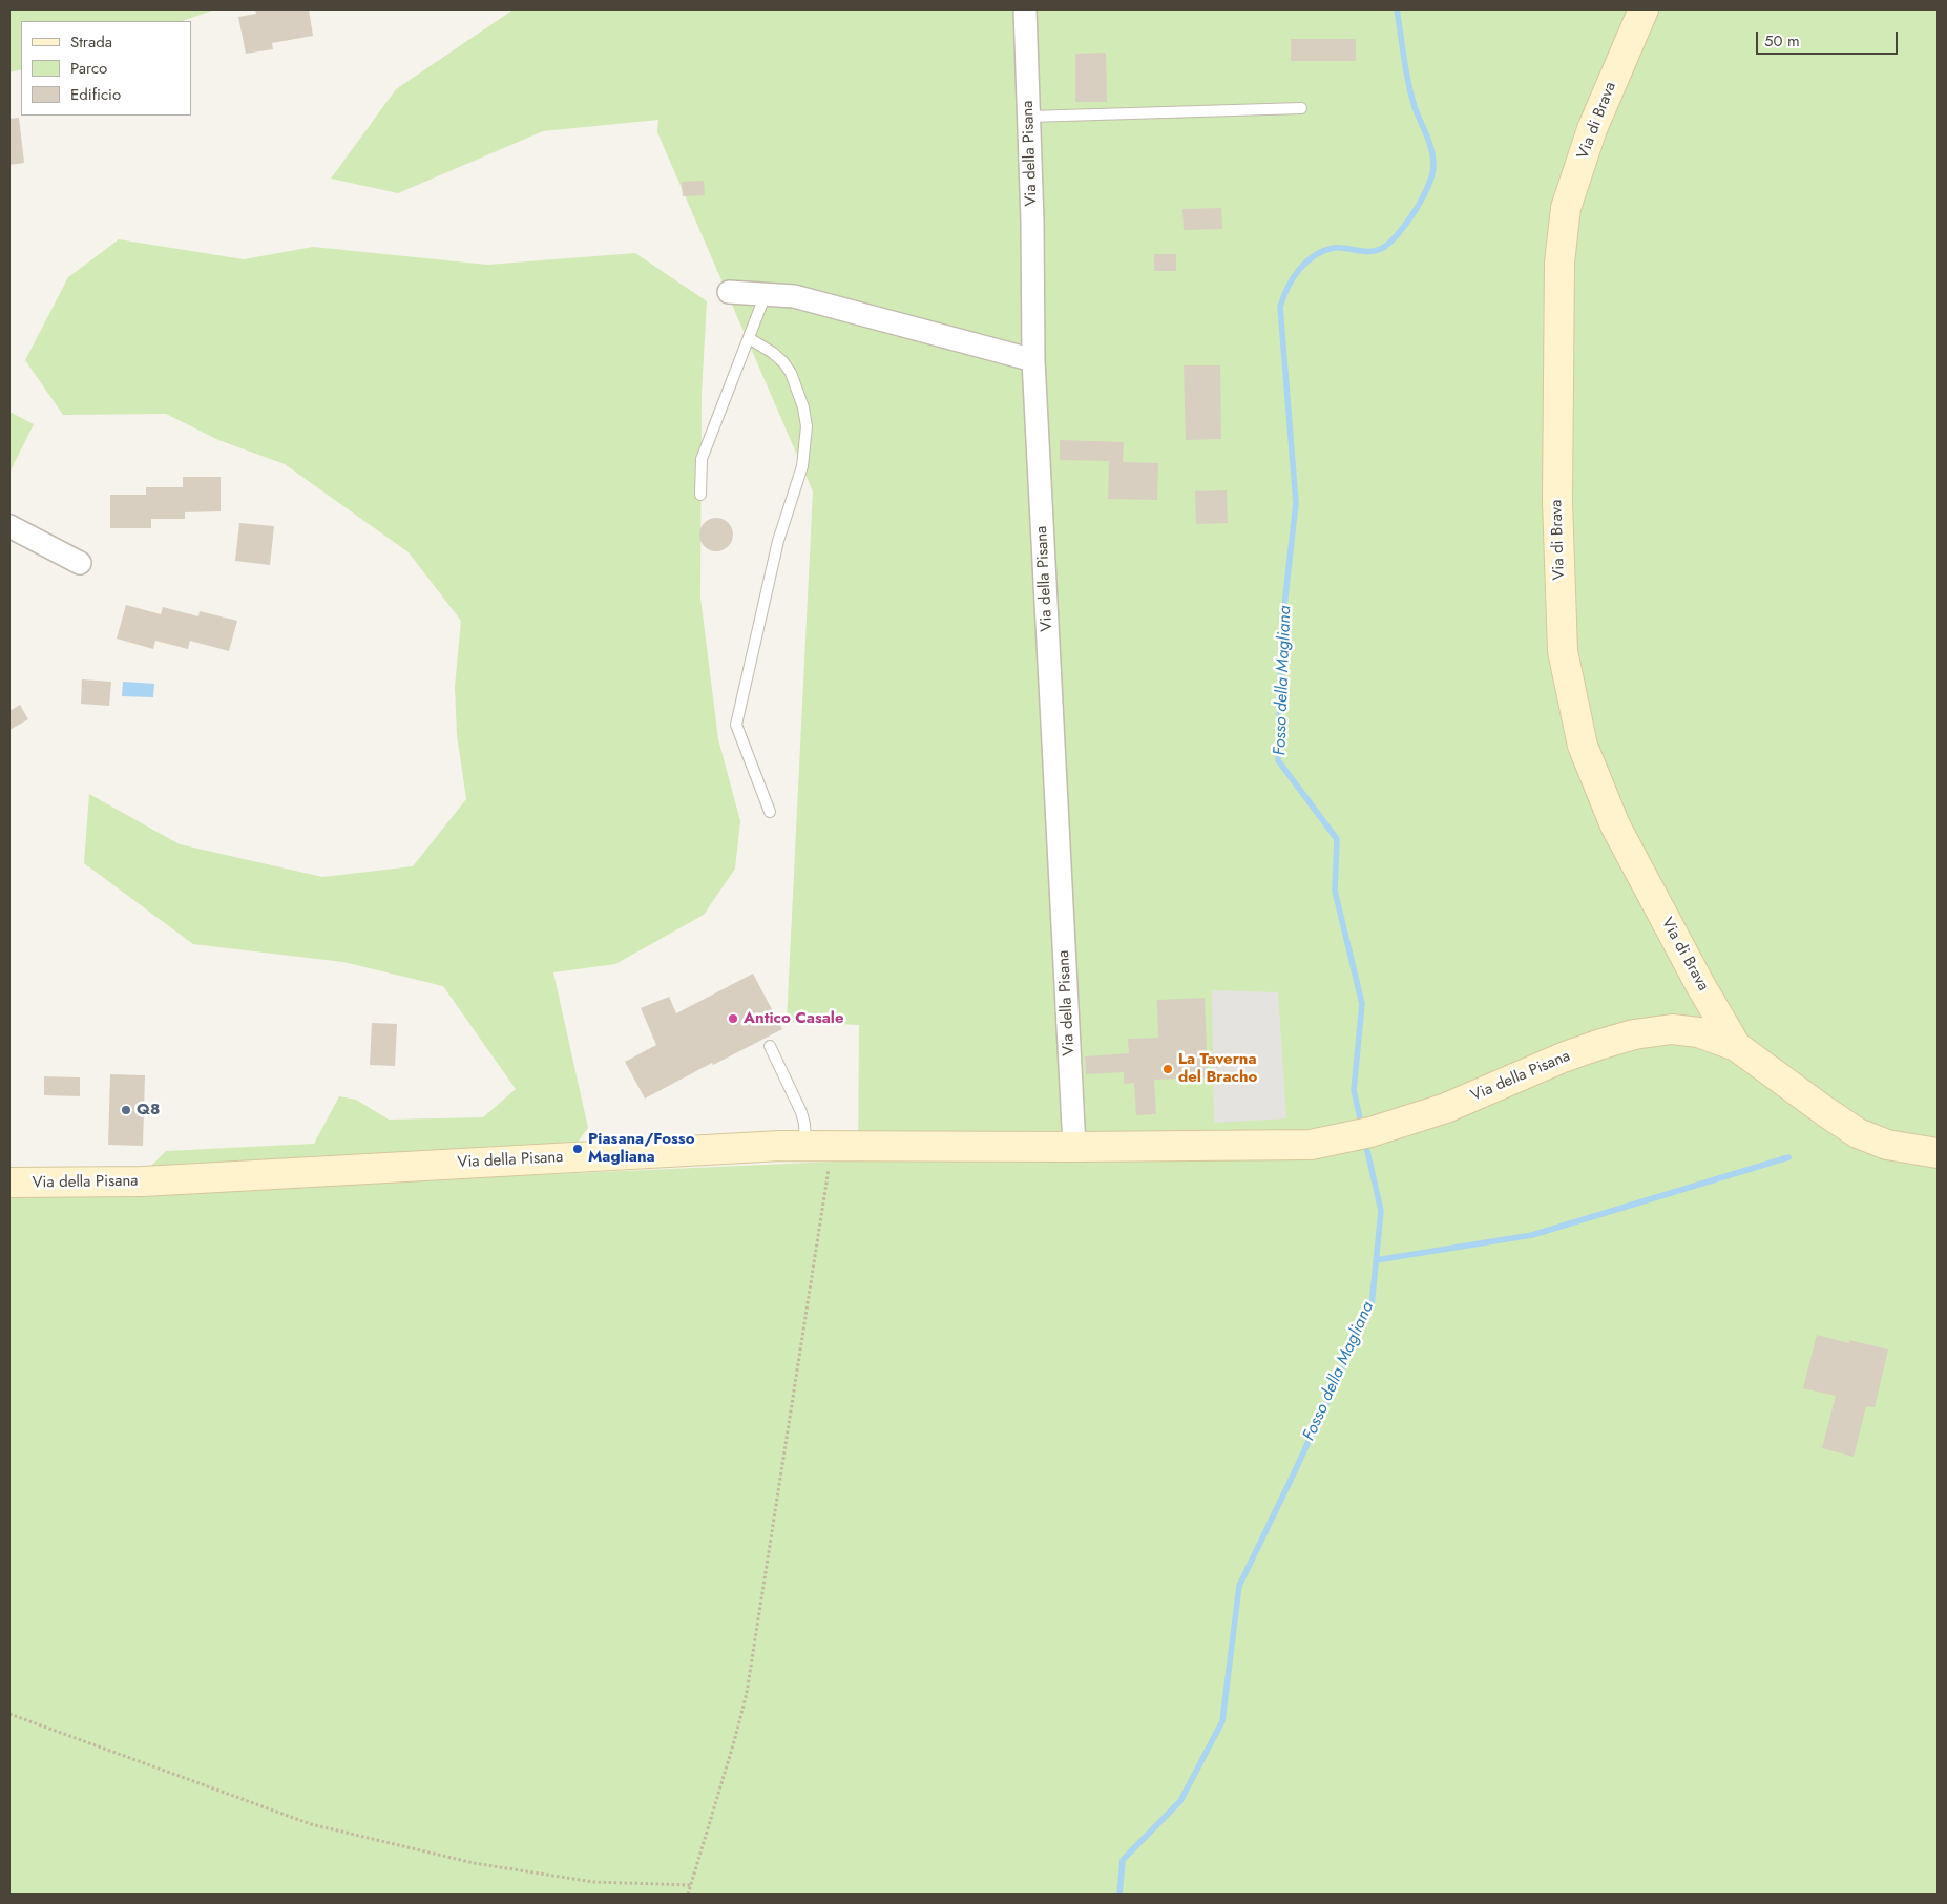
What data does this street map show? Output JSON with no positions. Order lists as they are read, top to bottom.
{
  "streets": {
    "main road": ["Via di Brava", "Via della Pisana"]
  },
  "crossings": [
    ["Via di Brava", "Via della Pisana"]
  ],
  "water": ["Fosso della Magliana"],
  "places": [
    "Antico Casale",
    "La Taverna del Bracho",
    "Q8",
    "Piasana/Fosso Magliana"
  ],
  "legend": ["Strada", "Parco", "Edificio"],
  "scale_bar": "50 m"
}
